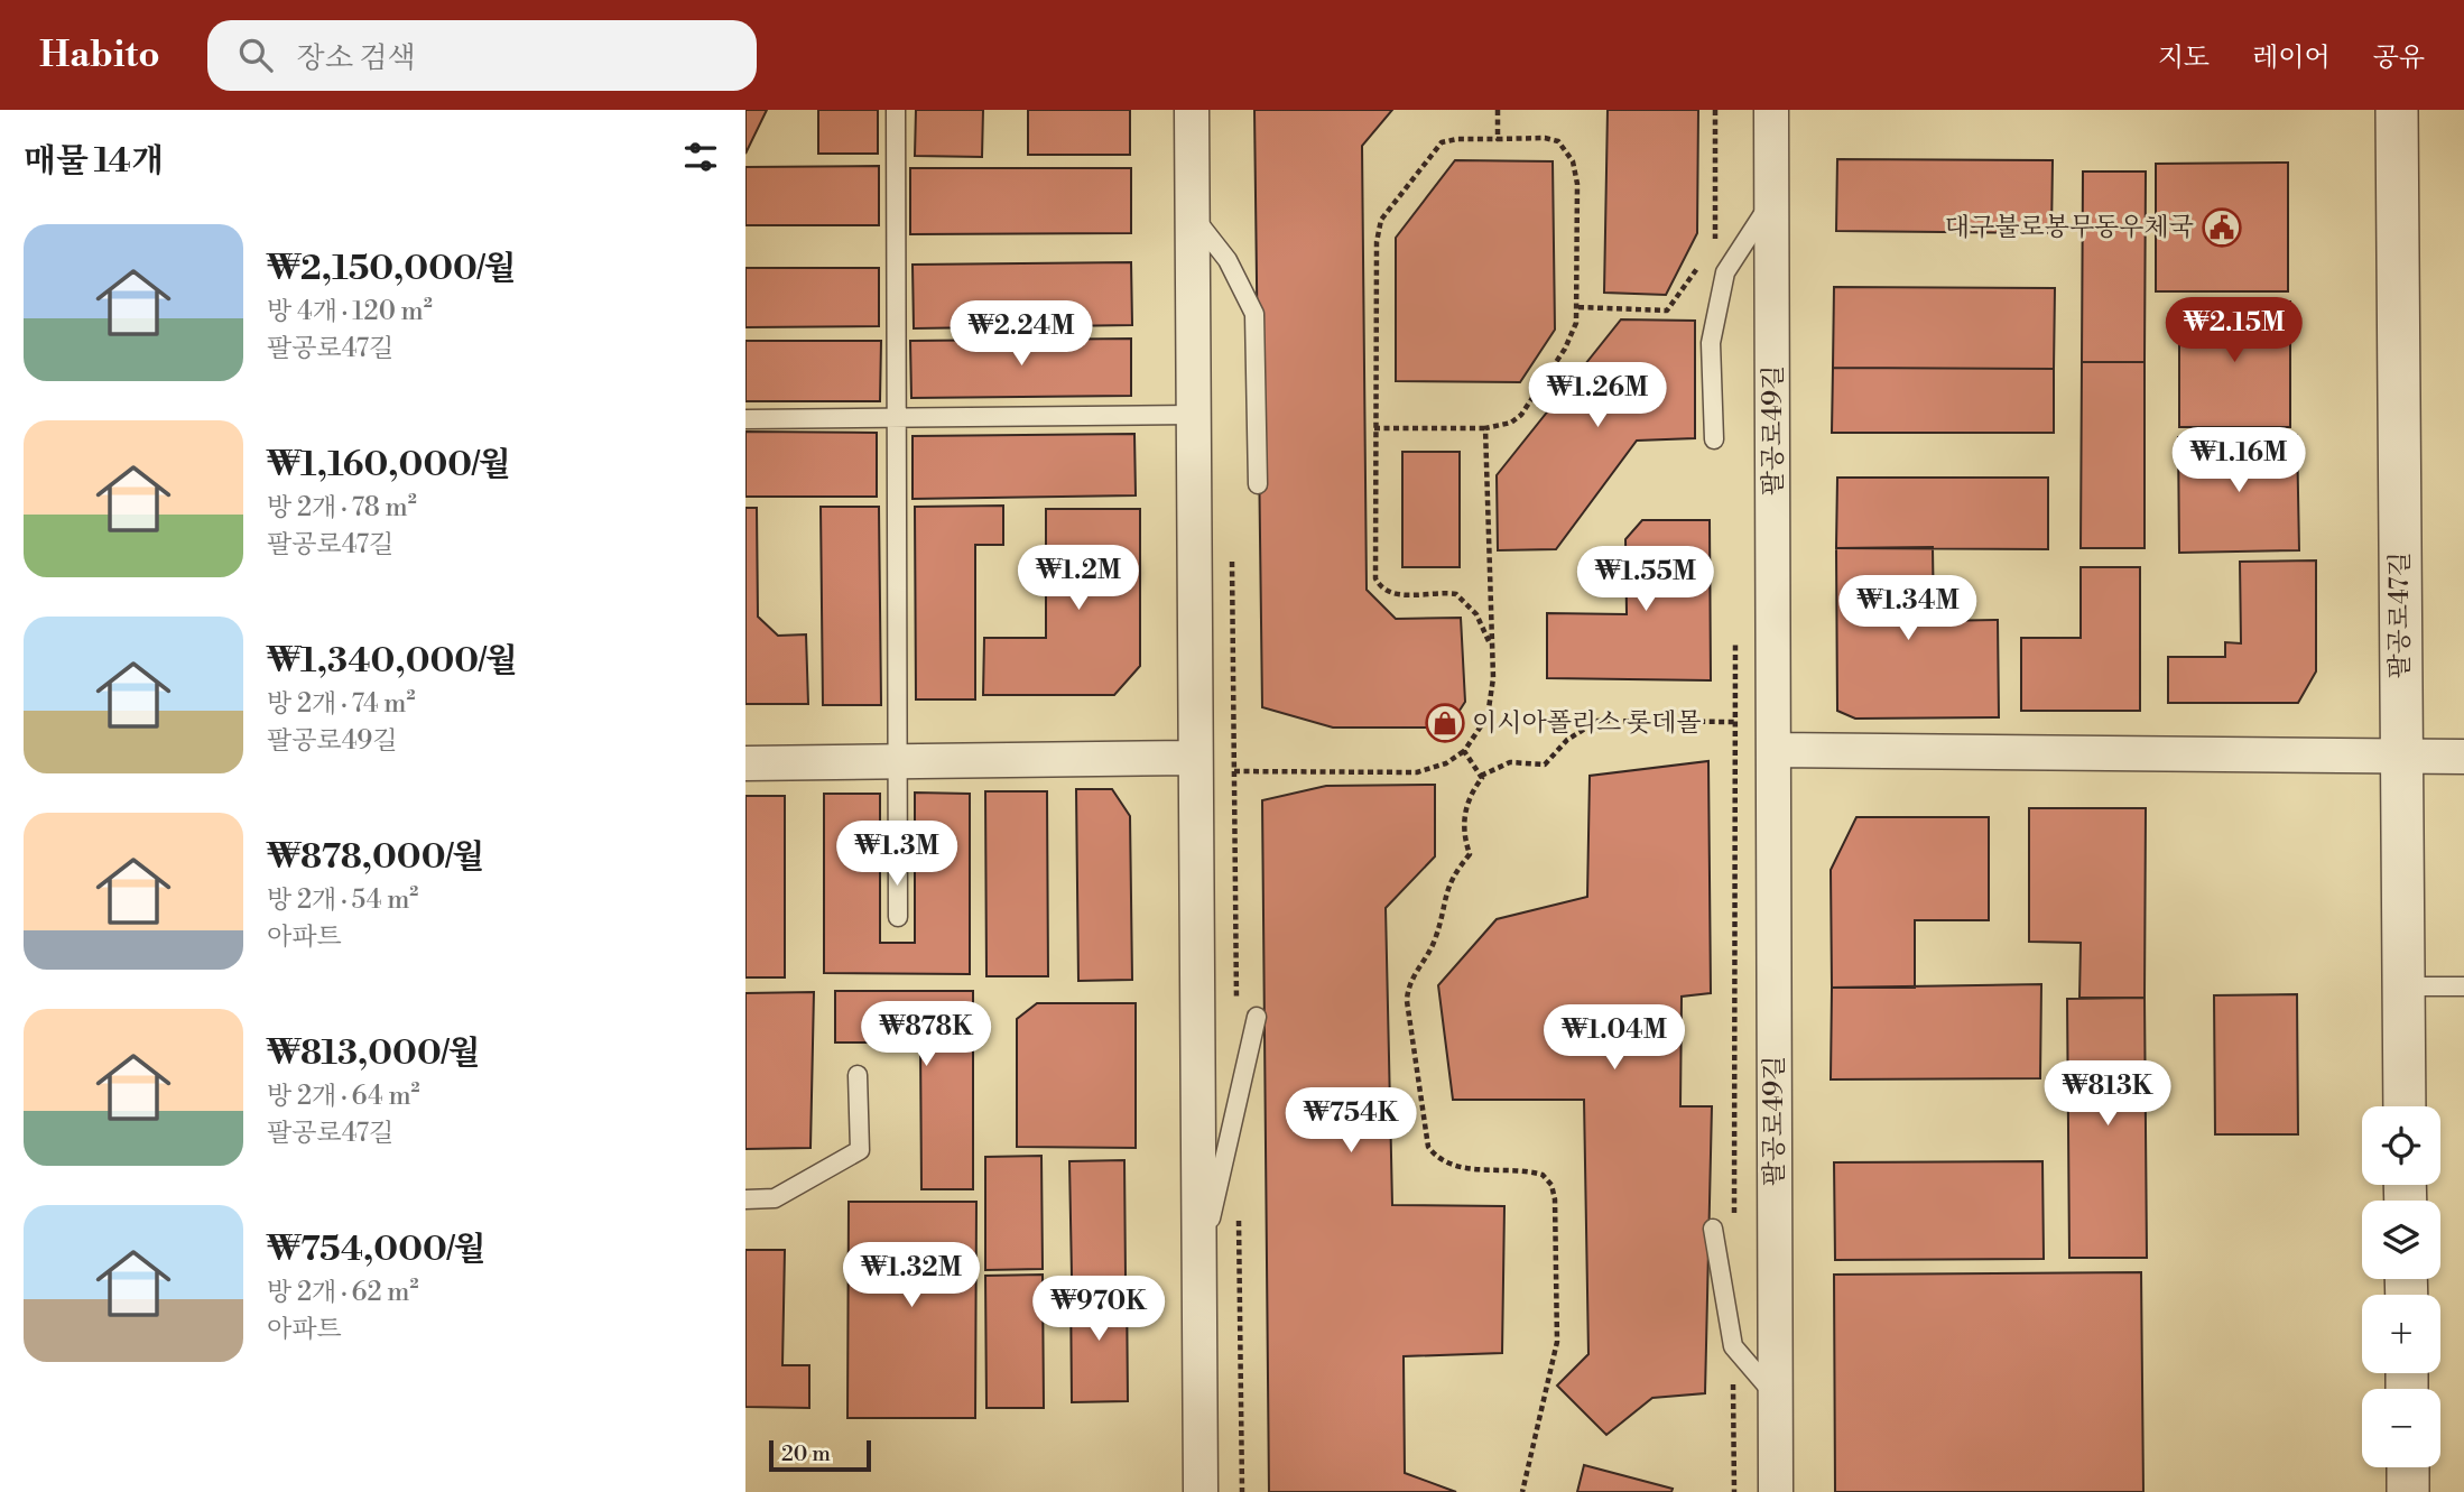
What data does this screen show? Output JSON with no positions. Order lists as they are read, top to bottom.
{
  "streets": {
    "street": ["팔공로49길", "팔공로47길"]
  },
  "places": {
    "public building": ["대구불로봉무동우체국"],
    "shop": ["이시아폴리스 롯데몰"]
  },
  "scale_bar": "20 m",
  "page": {
    "header": "Habito",
    "search": "장소 검색",
    "nav": ["지도", "레이어", "공유"],
    "heading": "매물 14개",
    "list": [
      {
        "name": "₩2,150,000/월",
        "note": "방 4개 · 120 m² · 팔공로47길"
      },
      {
        "name": "₩1,160,000/월",
        "note": "방 2개 · 78 m² · 팔공로47길"
      },
      {
        "name": "₩1,340,000/월",
        "note": "방 2개 · 74 m² · 팔공로49길"
      },
      {
        "name": "₩878,000/월",
        "note": "방 2개 · 54 m² · 아파트"
      },
      {
        "name": "₩813,000/월",
        "note": "방 2개 · 64 m² · 팔공로47길"
      },
      {
        "name": "₩754,000/월",
        "note": "방 2개 · 62 m² · 아파트"
      }
    ],
    "price": [
      "₩2.15M",
      "₩2.24M",
      "₩1.26M",
      "₩1.16M",
      "₩1.2M",
      "₩1.55M",
      "₩1.34M",
      "₩1.3M",
      "₩878K",
      "₩1.04M",
      "₩813K",
      "₩754K",
      "₩1.32M",
      "₩970K"
    ],
    "map_buttons": ["+", "−"],
    "scale": "20 m"
  }
}
